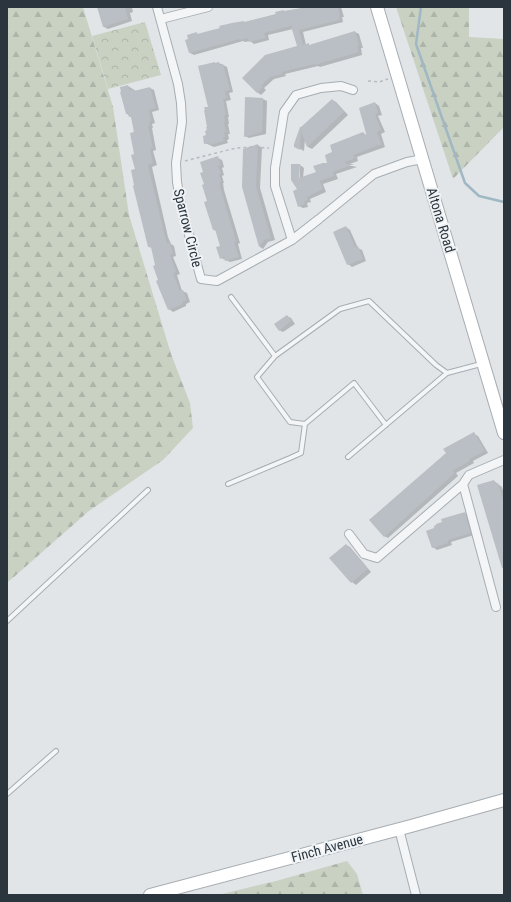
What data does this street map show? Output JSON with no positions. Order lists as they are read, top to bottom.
{
  "streets": {
    "main road": ["Altona Road", "Finch Avenue"],
    "street": ["Sparrow Circle"]
  },
  "crossings": [
    ["Altona Road", "Sparrow Circle"]
  ]
}
